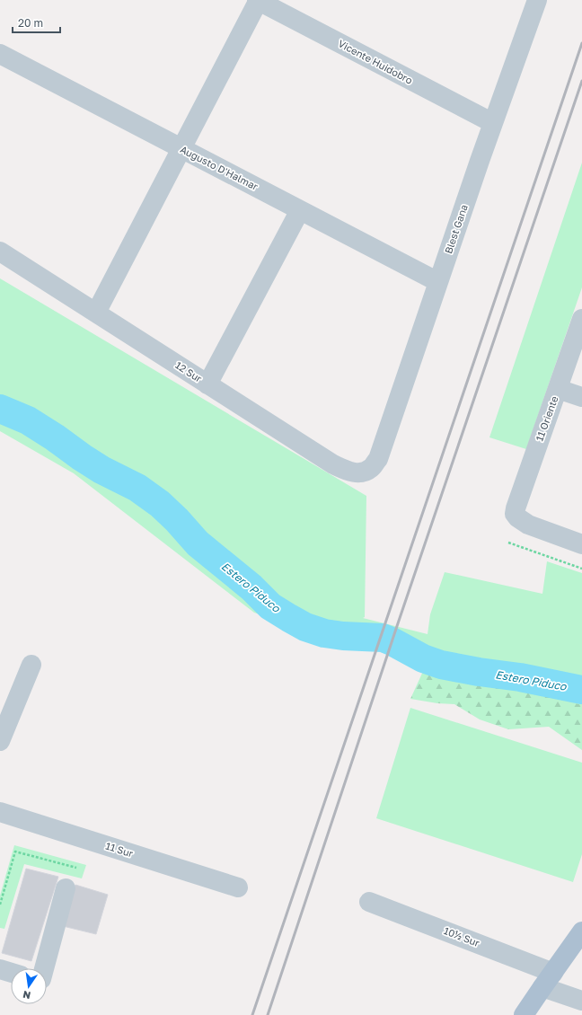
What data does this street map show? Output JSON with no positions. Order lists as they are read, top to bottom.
{
  "streets": {
    "street": [
      "Vicente Huidobro",
      "Augusto D'Halmar",
      "Blest Gana",
      "12 Sur",
      "11 Oriente",
      "11 Sur",
      "10½ Sur"
    ]
  },
  "crossings": [
    ["Vicente Huidobro", "Blest Gana"],
    ["Augusto D'Halmar", "Blest Gana"],
    ["Blest Gana", "12 Sur"]
  ],
  "water": ["Estero Piduco"],
  "scale_bar": "20 m",
  "north": "bottom"
}
